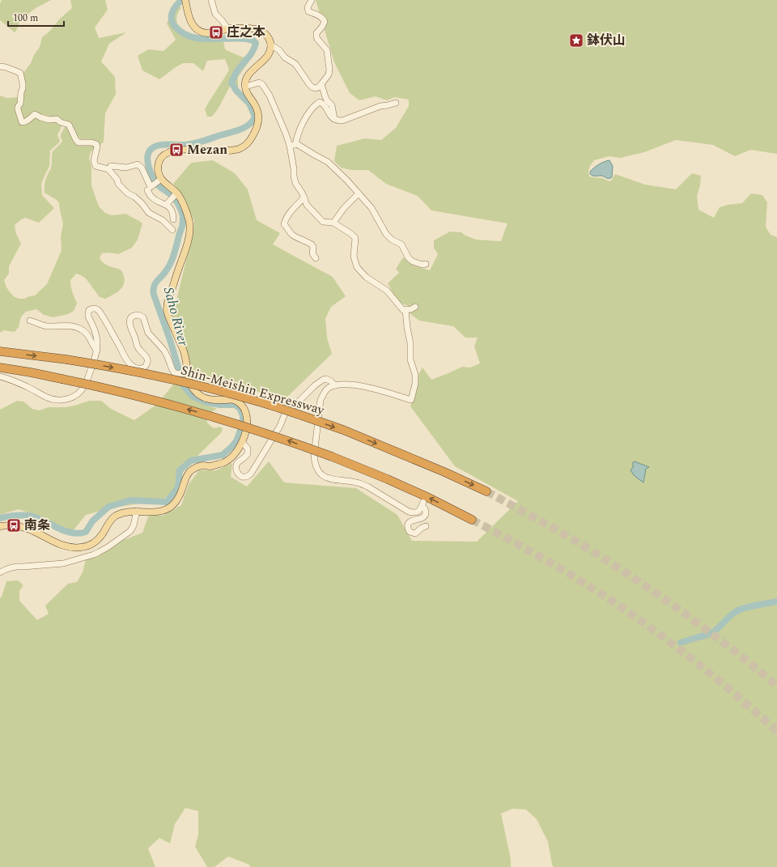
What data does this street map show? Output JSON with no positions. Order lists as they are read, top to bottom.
{
  "streets": {
    "highway": ["Shin-Meishin Expressway"]
  },
  "water": ["Saho River"],
  "places": {
    "bus stop": ["庄之本", "Mezan", "南条"],
    "place": ["鉢伏山"]
  },
  "scale_bar": "100 m"
}
